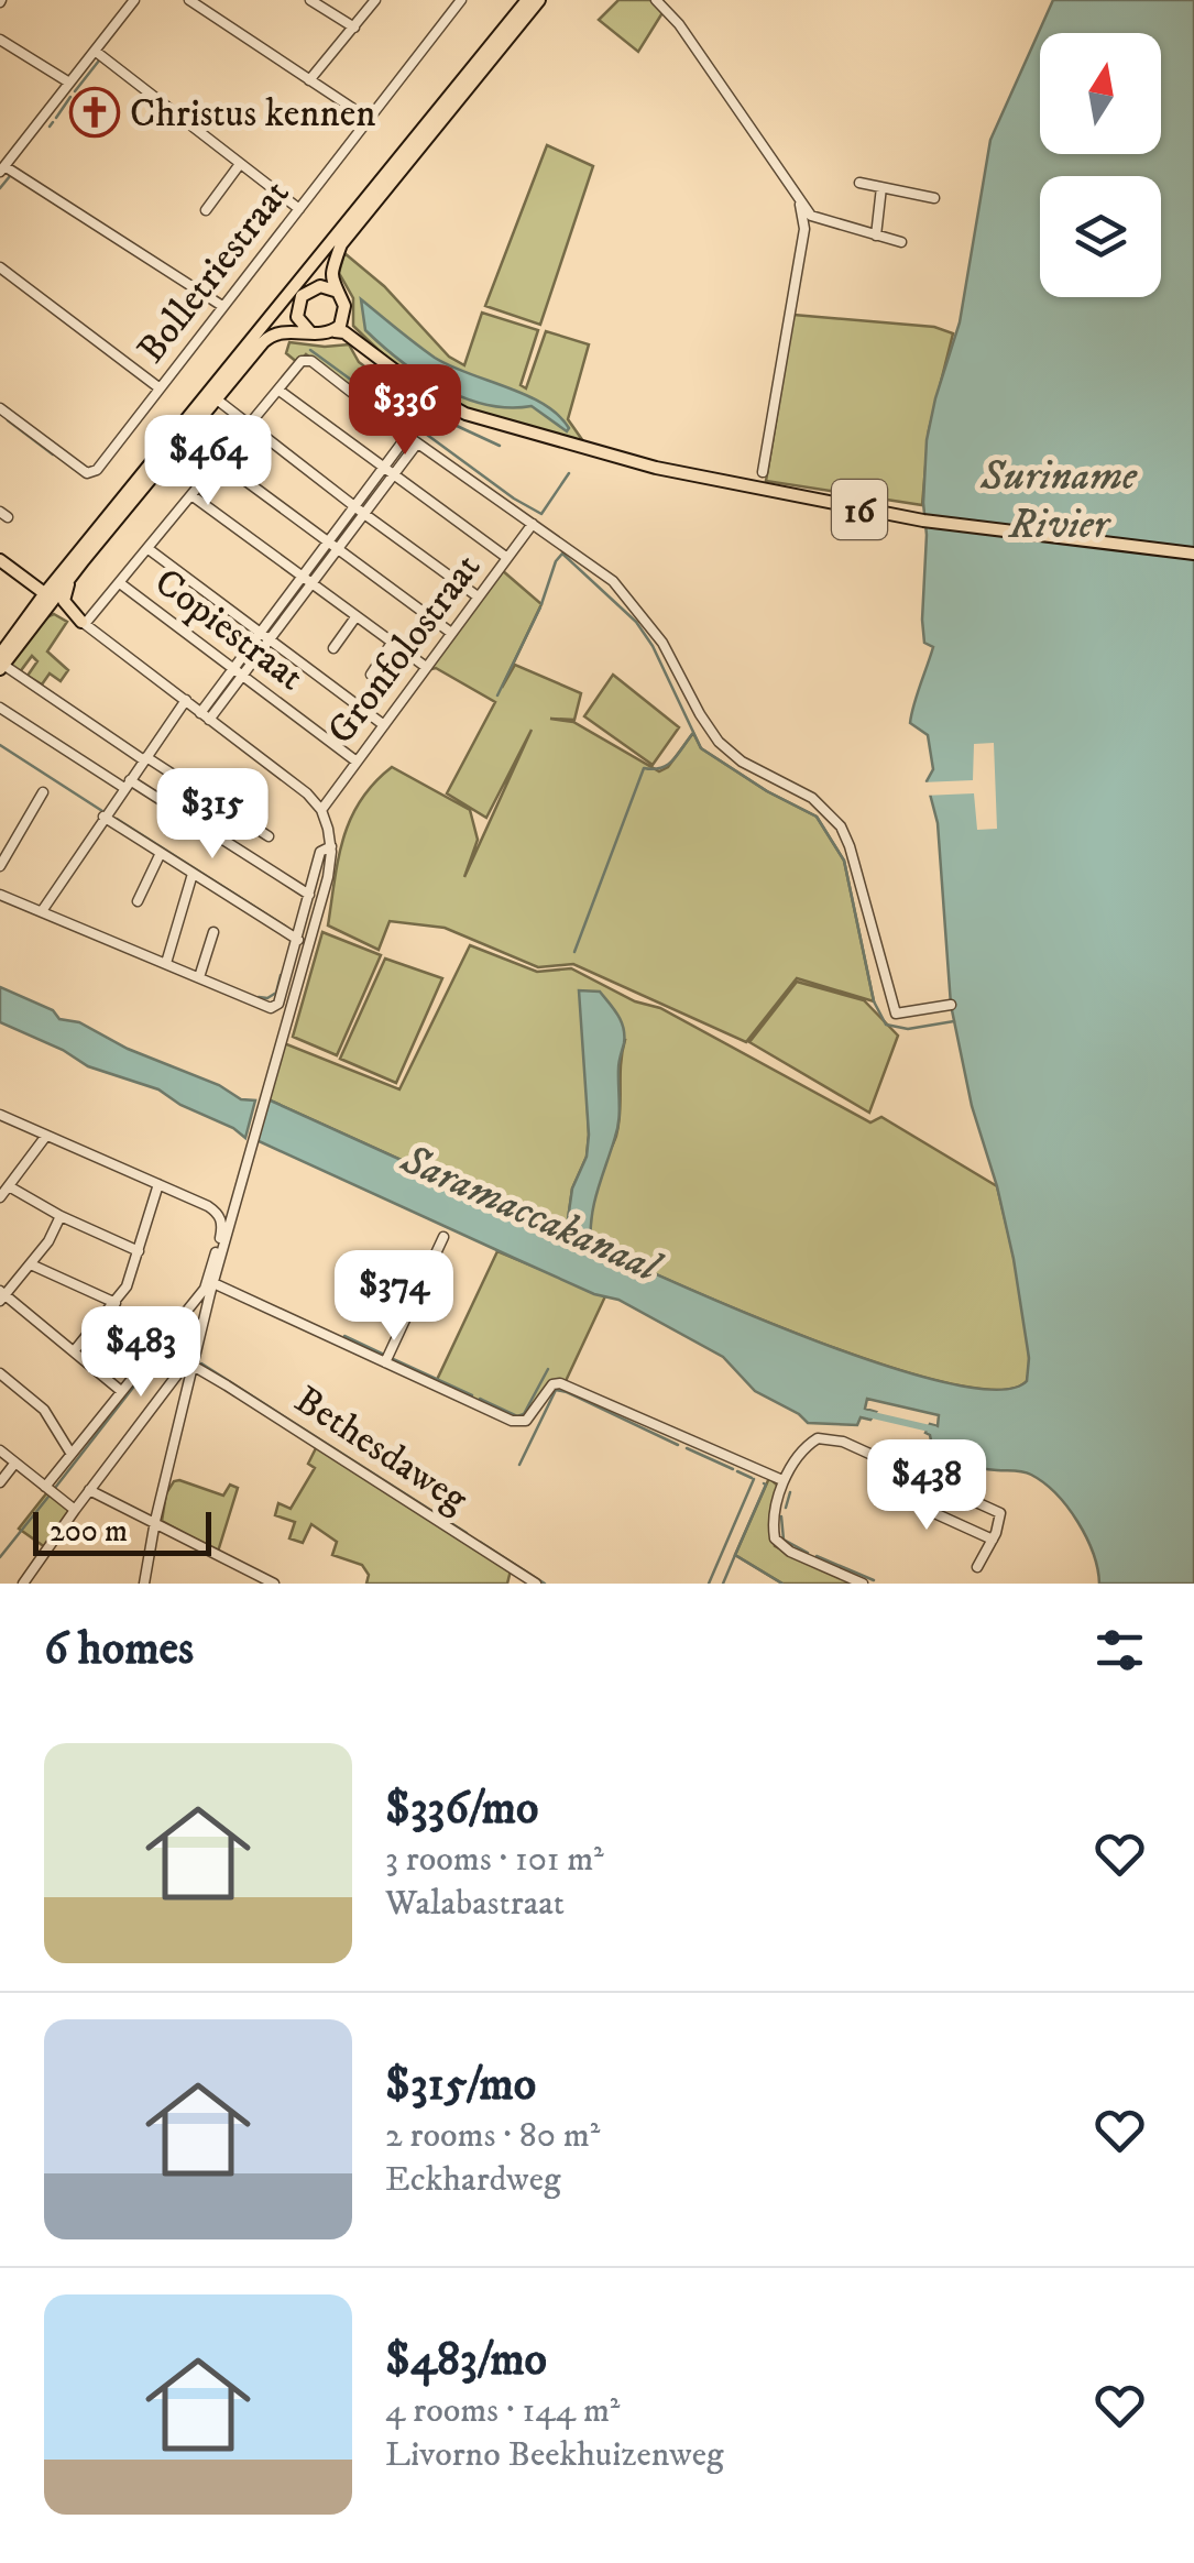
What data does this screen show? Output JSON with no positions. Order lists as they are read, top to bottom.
{
  "streets": {
    "main road": ["16"],
    "street": [
      "Bolletriestraat",
      "Copiestraat",
      "Gronfolostraat",
      "Bethesdaweg"
    ]
  },
  "crossings": [
    ["Copiestraat", "Gronfolostraat"]
  ],
  "water": ["Suriname Rivier", "Saramaccakanaal"],
  "places": {
    "church": ["Christus kennen"]
  },
  "scale_bar": "200 m",
  "north": "top",
  "page": {
    "price": [
      "$336",
      "$464",
      "$315",
      "$374",
      "$483",
      "$438"
    ],
    "scale": "200 m",
    "heading": "6 homes",
    "list": [
      {
        "name": "$336/mo",
        "note": "3 rooms · 101 m² · Walabastraat"
      },
      {
        "name": "$315/mo",
        "note": "2 rooms · 80 m² · Eckhardweg"
      },
      {
        "name": "$483/mo",
        "note": "4 rooms · 144 m² · Livorno Beekhuizenweg"
      }
    ]
  }
}
